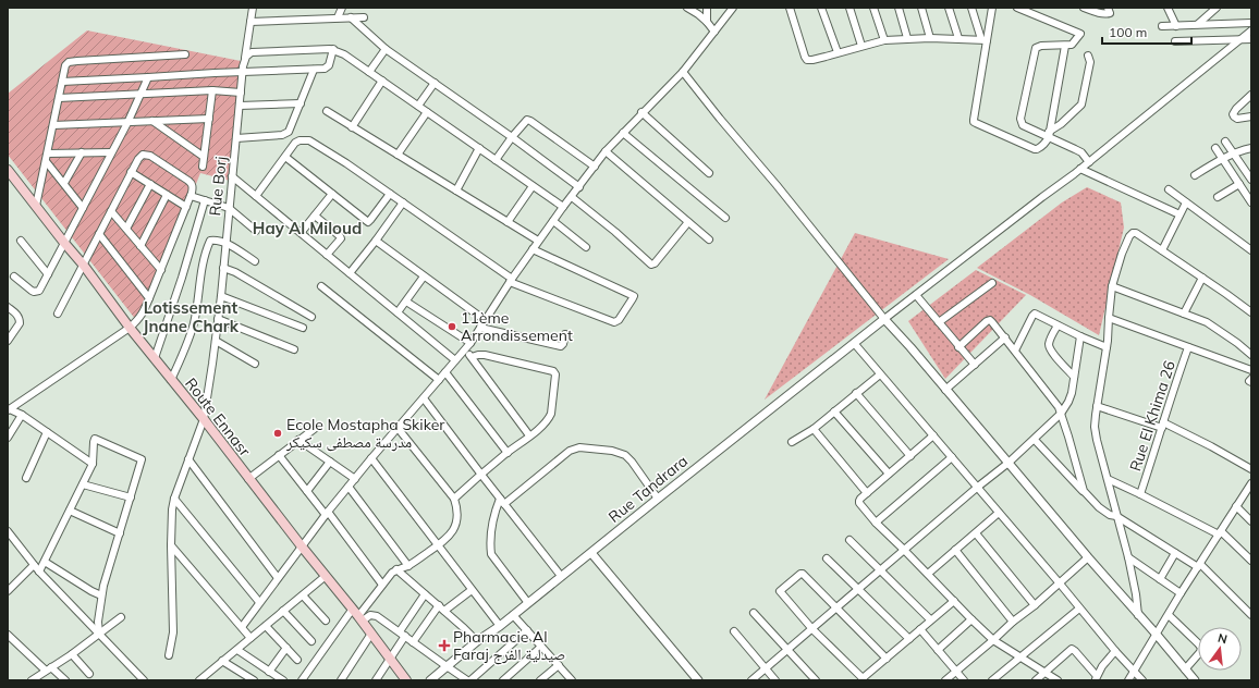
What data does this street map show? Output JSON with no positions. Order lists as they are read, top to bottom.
{
  "streets": {
    "main road": ["Route Ennasr"],
    "street": ["Rue Borj", "Rue El Khima 26", "Rue Tandrara"]
  },
  "crossings": [
    ["Rue Borj", "Route Ennasr"]
  ],
  "districts": ["Hay Al Miloud", "Lotissement Jnane Chark"],
  "places": {
    "other": ["11ème Arrondissement", "Ecole Mostapha Skiker مدرسة مصطفى سكيكر"],
    "health": ["Pharmacie Al Faraj صيدلية الفرج"]
  },
  "scale_bar": "100 m",
  "north": "top"
}
